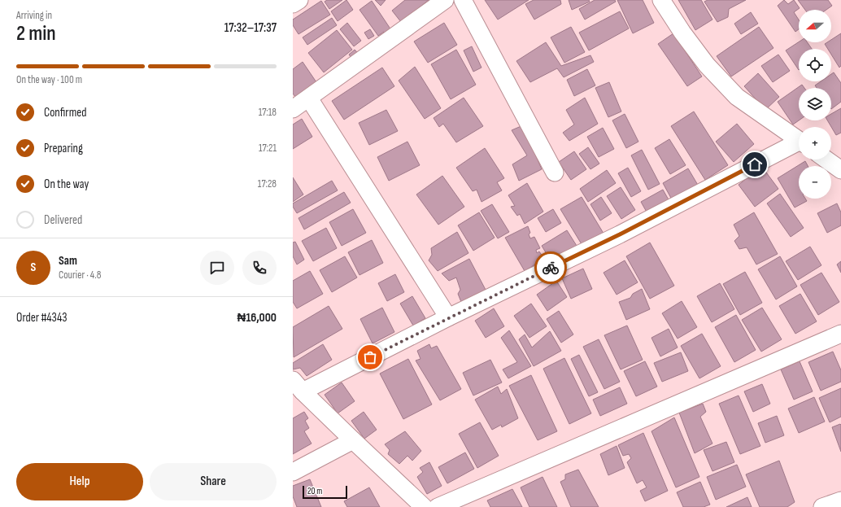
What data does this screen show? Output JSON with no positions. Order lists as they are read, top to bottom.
{
  "scale_bar": "20 m",
  "north": "left",
  "page": {
    "heading": ["2 min", "Arriving in", "17:32–17:37"],
    "panel": [
      "Sam",
      "Courier · 4.8",
      "Order #4343",
      "₦16,000"
    ],
    "map_buttons": ["+", "−"],
    "bar": "On the way · 100 m",
    "list": [
      ["Confirmed", "17:18"],
      ["Preparing", "17:21"],
      ["On the way", "17:28"],
      "Delivered"
    ],
    "round": "S",
    "buttons": ["Help", "Share"],
    "scale": "20 m"
  }
}
